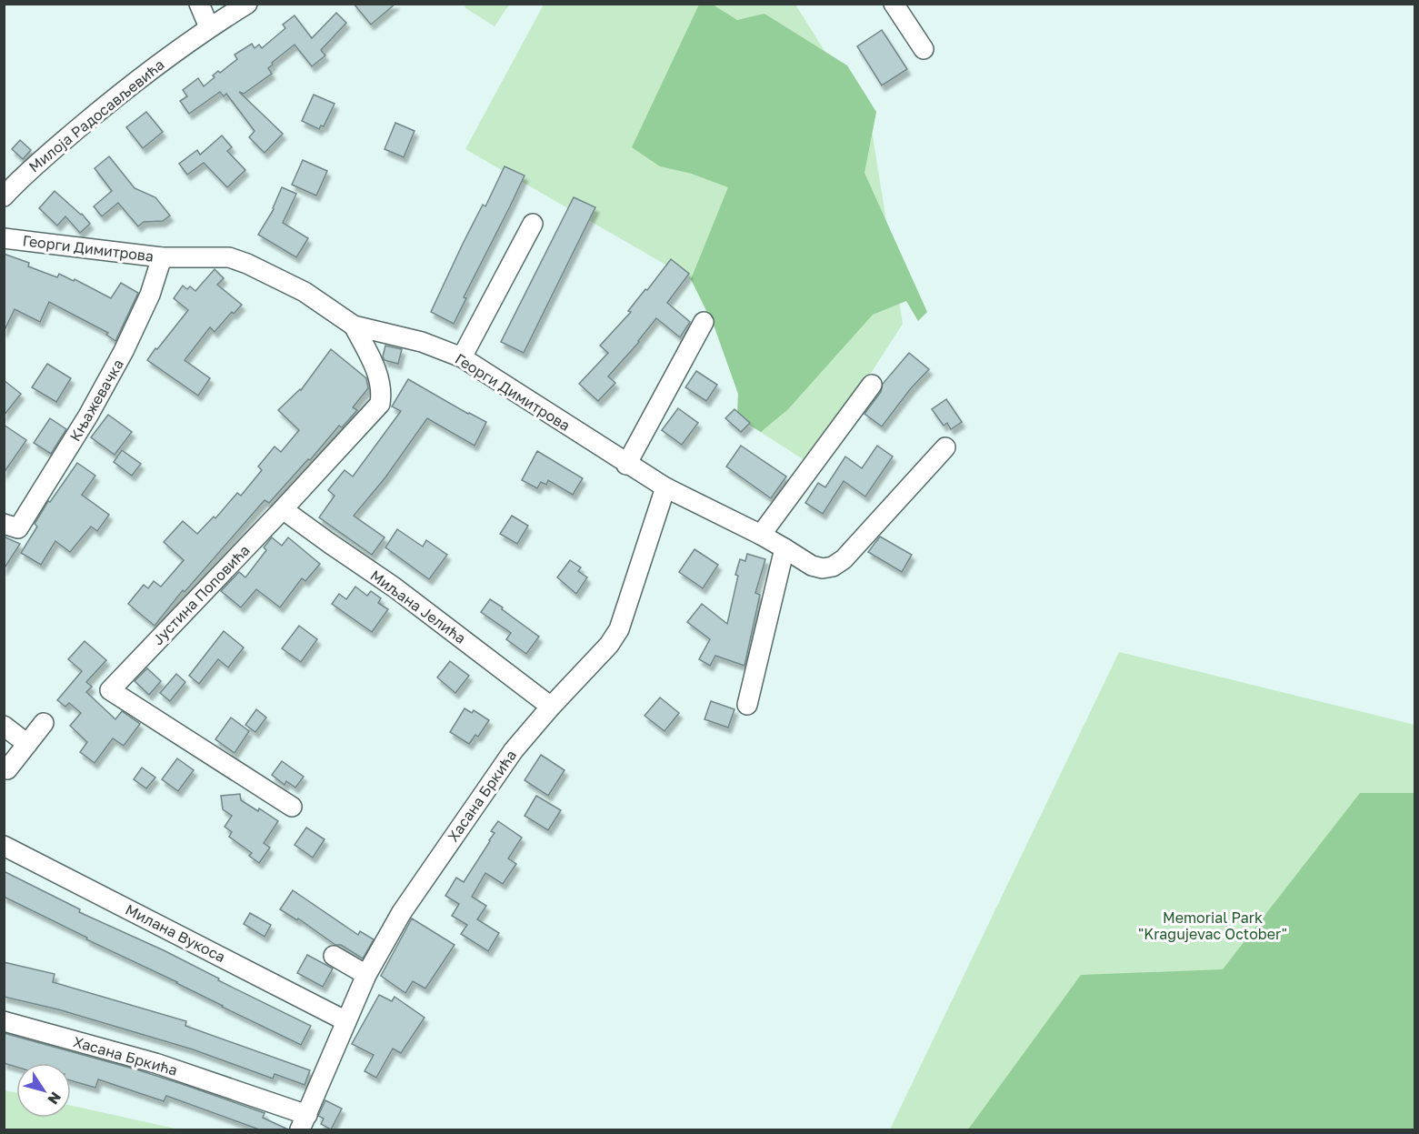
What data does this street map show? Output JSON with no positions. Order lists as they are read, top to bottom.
{
  "streets": {
    "street": [
      "Милоја Радосављевића",
      "Георги Димитрова",
      "Књажевачка",
      "Јустина Поповића",
      "Миљана Јелића",
      "Хасана Бркића",
      "Милана Вукоса"
    ]
  },
  "crossings": [
    ["Георги Димитрова", "Књажевачка"],
    ["Георги Димитрова", "Јустина Поповића"],
    ["Георги Димитрова", "Хасана Бркића"],
    ["Јустина Поповића", "Миљана Јелића"],
    ["Миљана Јелића", "Хасана Бркића"],
    ["Хасана Бркића", "Милана Вукоса"]
  ],
  "parks": ["Memorial Park \"Kragujevac October\""],
  "north": "bottom right"
}
